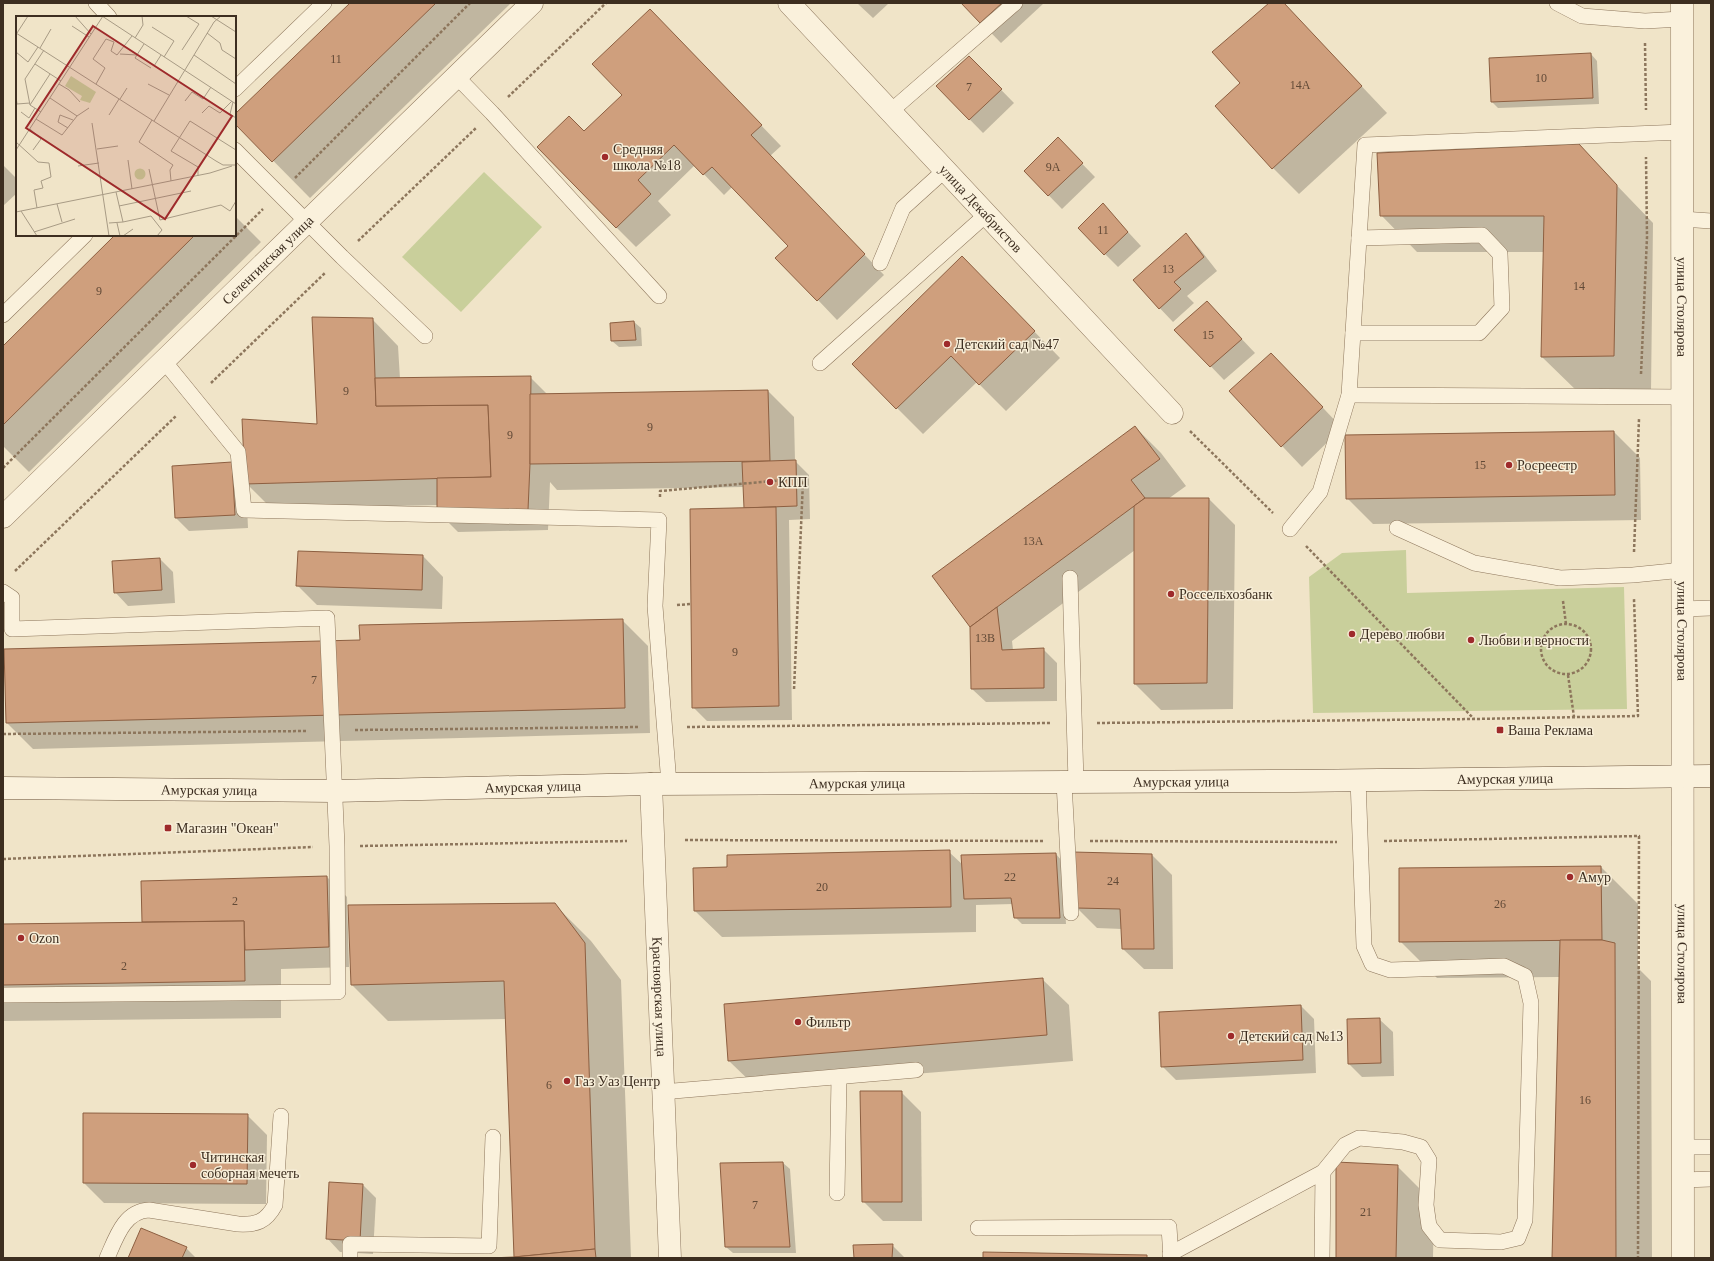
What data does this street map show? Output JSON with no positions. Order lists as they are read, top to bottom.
{
  "streets": {
    "street": [
      "улица Декабристов",
      "Селенгинская улица",
      "улица Столярова",
      "Амурская улица",
      "Красноярская улица"
    ]
  },
  "crossings": [
    ["улица Столярова", "Амурская улица"],
    ["Амурская улица", "Красноярская улица"]
  ],
  "places": {
    "other": [
      "Средняя школа №18",
      "Детский сад №47",
      "Росреестр",
      "КПП",
      "Россельхозбанк",
      "Дерево любви",
      "Любви и верности",
      "Амур",
      "Ozon",
      "Фильтр",
      "Детский сад №13",
      "Газ Уаз Центр",
      "Читинская соборная мечеть"
    ],
    "transit": ["Ваша Реклама", "Магазин \"Океан\""]
  },
  "house_numbers": [
    "11",
    "10",
    "14А",
    "7",
    "9А",
    "11",
    "13",
    "14",
    "9",
    "15",
    "9",
    "9",
    "9",
    "15",
    "13А",
    "13В",
    "9",
    "7",
    "22",
    "24",
    "20",
    "2",
    "26",
    "2",
    "6",
    "16",
    "7",
    "21"
  ]
}
